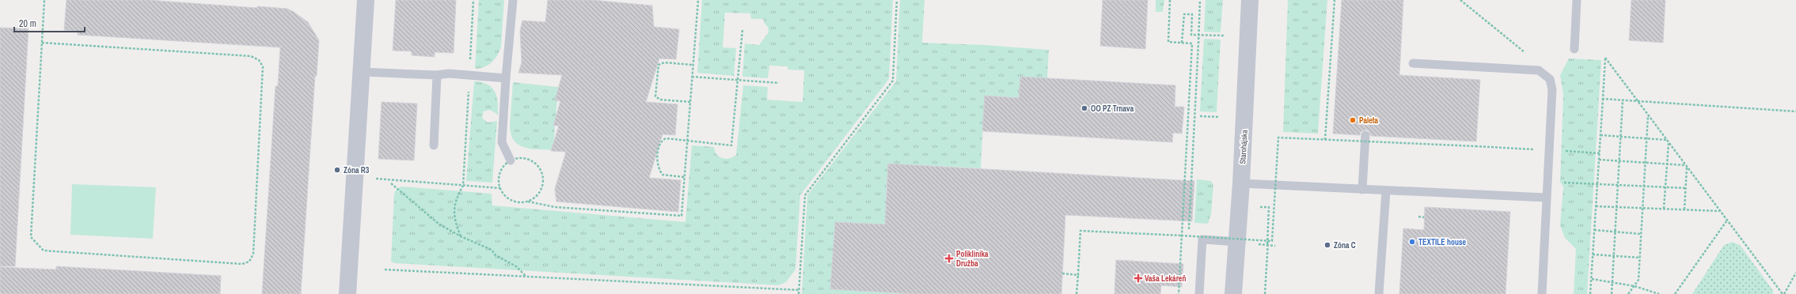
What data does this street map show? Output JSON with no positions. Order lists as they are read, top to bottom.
{
  "streets": {
    "street": ["Starohájska"]
  },
  "places": {
    "other": [
      "OO PZ Trnava",
      "Paleta",
      "Zóna R3",
      "TEXTILE house",
      "Zóna C"
    ],
    "health": ["Poliklinika Družba", "Vaša Lekáreň"]
  },
  "scale_bar": "20 m"
}
